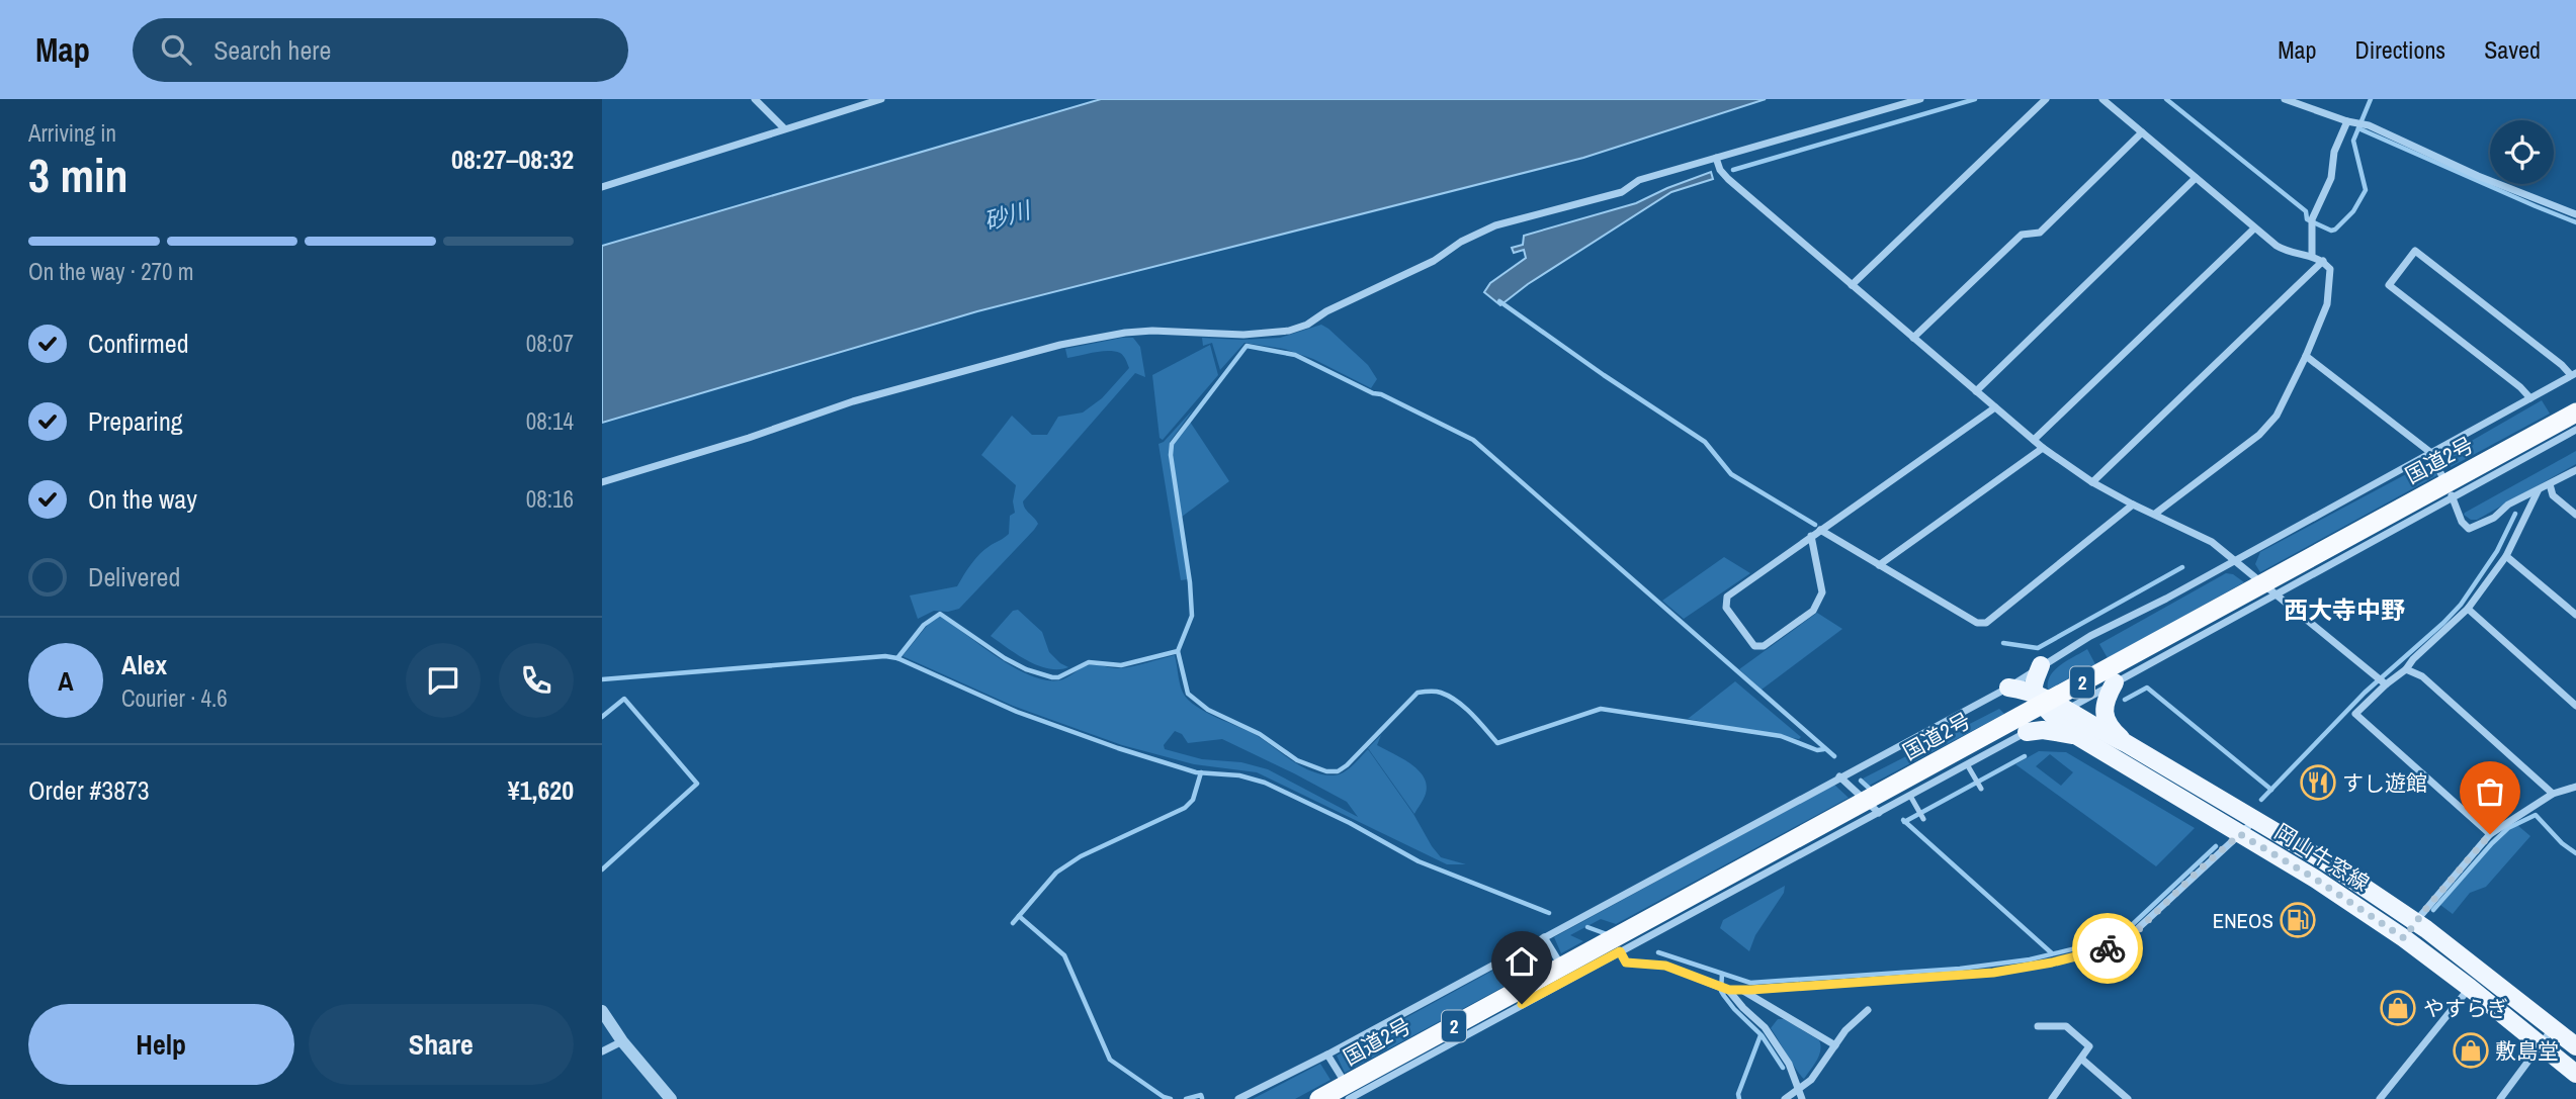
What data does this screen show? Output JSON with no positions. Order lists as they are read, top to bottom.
{
  "streets": {
    "highway": ["国道2号", "2"],
    "main road": ["岡山牛窓線"]
  },
  "districts": ["西大寺中野"],
  "water": ["砂川"],
  "places": {
    "restaurant": ["すし遊館"],
    "fuel station": ["ENEOS"],
    "shop": ["やすらぎ", "敷島堂"]
  },
  "page": {
    "header": "Map",
    "search": "Search here",
    "nav": ["Map", "Directions", "Saved"],
    "heading": ["3 min", "Arriving in", "08:27–08:32"],
    "panel": [
      "Alex",
      "Courier · 4.6",
      "Order #3873",
      "¥1,620"
    ],
    "bar": "On the way · 270 m",
    "list": [
      ["Confirmed", "08:07"],
      ["Preparing", "08:14"],
      ["On the way", "08:16"],
      "Delivered"
    ],
    "round": "A",
    "buttons": ["Help", "Share"]
  }
}
